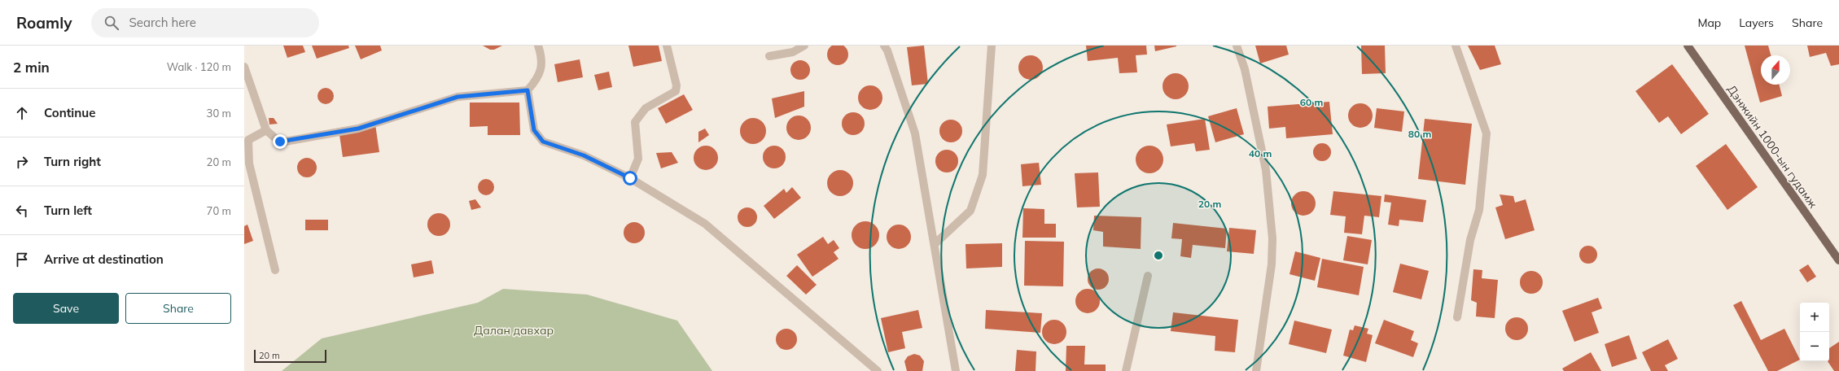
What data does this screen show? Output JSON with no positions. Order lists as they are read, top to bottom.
{
  "streets": {
    "main road": ["Дэнжийн 1000-ын гудамж"]
  },
  "parks": ["Далан давхар"],
  "scale_bar": "20 m",
  "north": "top",
  "page": {
    "header": "Roamly",
    "search": "Search here",
    "nav": ["Map", "Layers", "Share"],
    "heading": ["2 min", "Walk · 120 m"],
    "list": [
      ["Continue", "30 m"],
      ["Turn right", "20 m"],
      ["Turn left", "70 m"],
      "Arrive at destination"
    ],
    "buttons": ["Save", "Share"],
    "map_buttons": ["+", "−"],
    "scale": "20 m"
  },
  "rings": [
    "60 m",
    "80 m",
    "40 m",
    "20 m"
  ]
}
